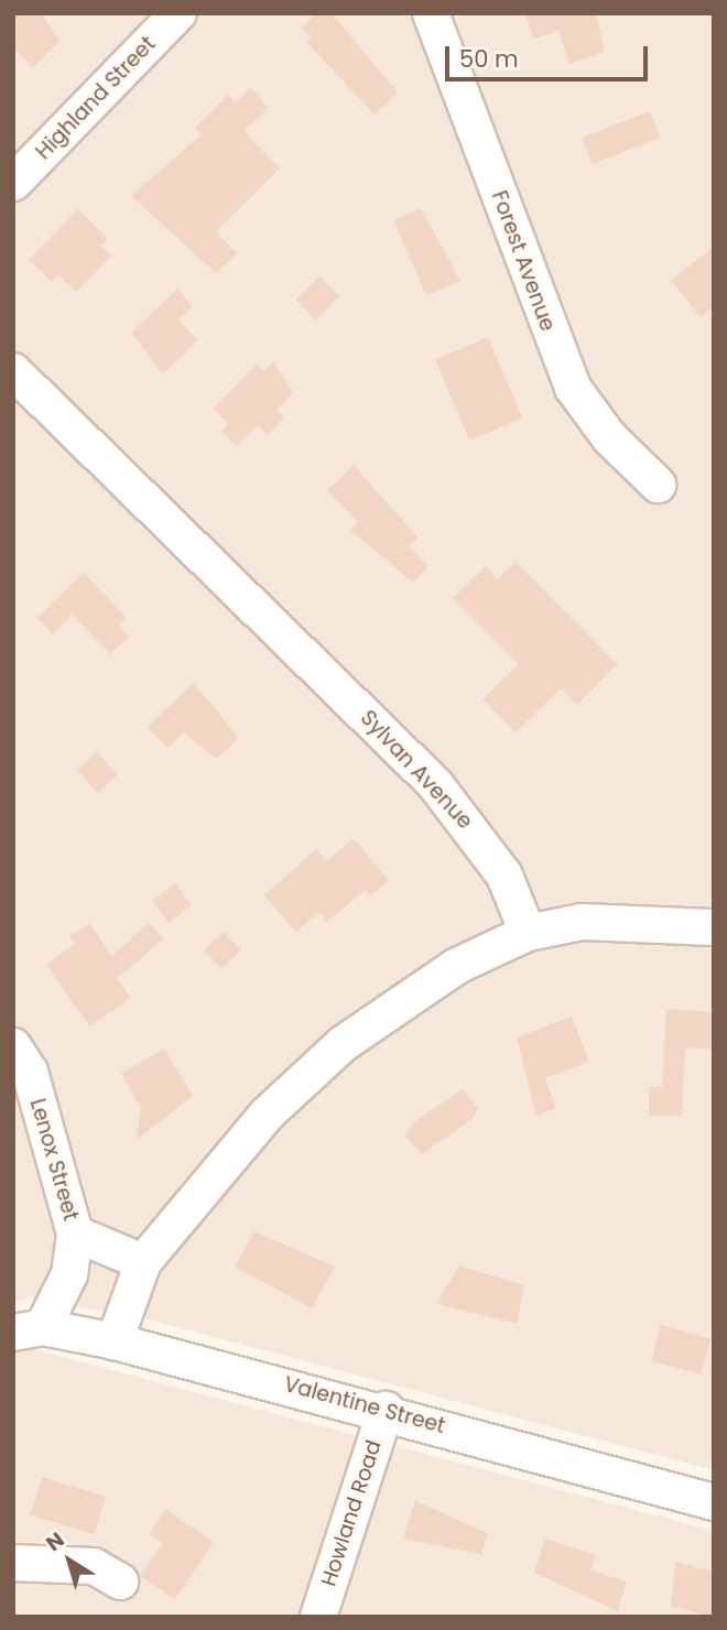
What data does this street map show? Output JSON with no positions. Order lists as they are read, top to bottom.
{
  "streets": {
    "street": [
      "Highland Street",
      "Forest Avenue",
      "Sylvan Avenue",
      "Lenox Street",
      "Valentine Street",
      "Howland Road"
    ]
  },
  "crossings": [
    ["Lenox Street", "Valentine Street"],
    ["Valentine Street", "Howland Road"]
  ],
  "scale_bar": "50 m",
  "north": "top left"
}
